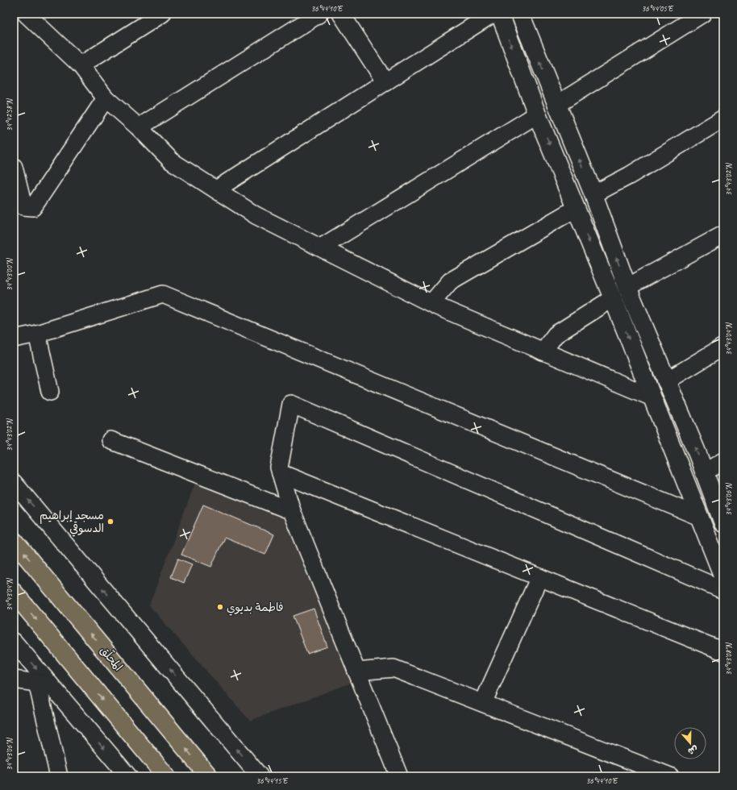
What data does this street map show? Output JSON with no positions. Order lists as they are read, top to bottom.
{
  "streets": {
    "main road": ["المحلّق"]
  },
  "places": ["مسجد إبراهيم الدسوقي", "فاطمة بديوي"],
  "north": "bottom",
  "coordinates": [
    "36°44'10\"E",
    "36°44'05\"E",
    "34°42'58\"N",
    "34°43'02\"N",
    "34°43'00\"N",
    "34°43'04\"N",
    "34°43'06\"N",
    "34°43'08\"N",
    "36°44'15\"E"
  ]
}
